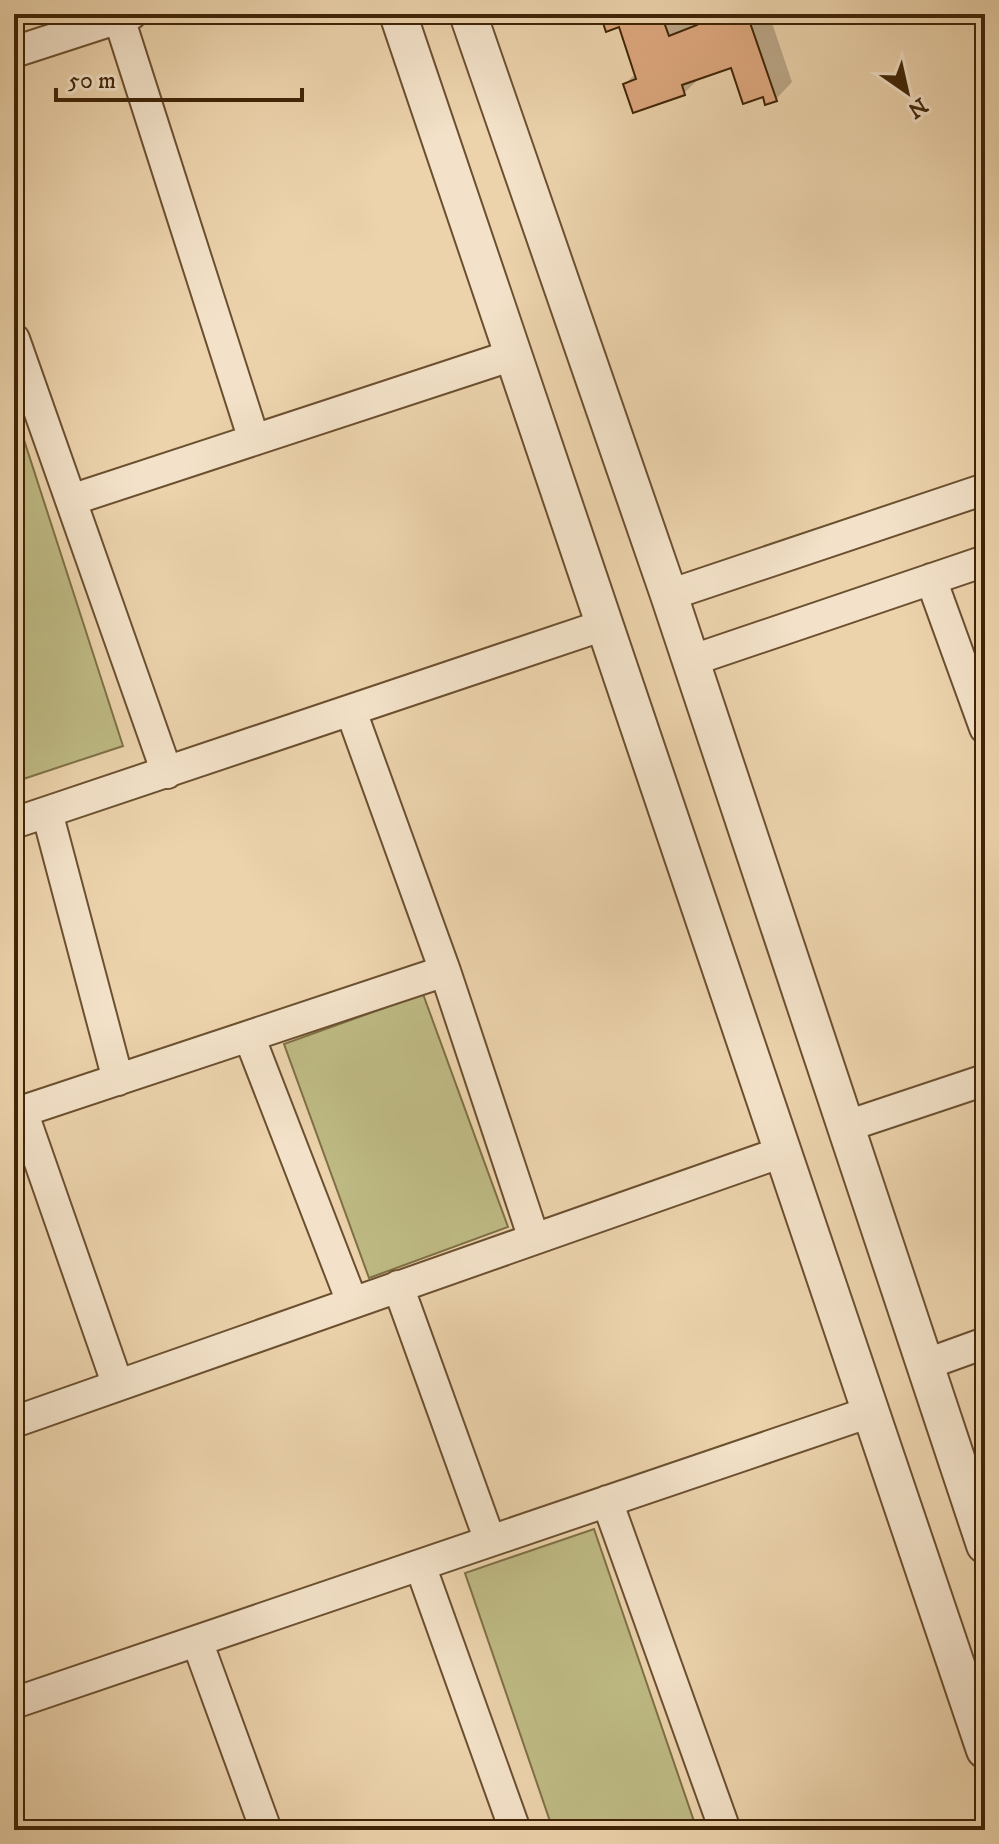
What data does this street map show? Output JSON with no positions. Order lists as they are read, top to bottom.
{
  "scale_bar": "50 m",
  "north": "bottom right"
}
